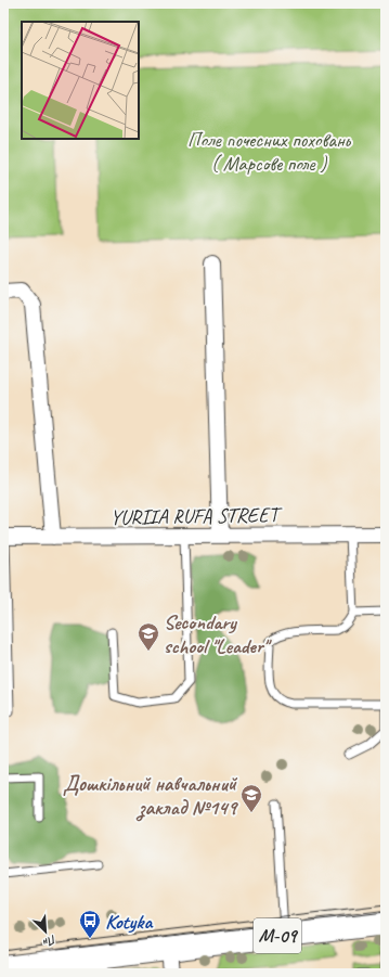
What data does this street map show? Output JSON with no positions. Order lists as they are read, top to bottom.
{
  "streets": {
    "main road": ["М-09"],
    "street": ["YURIIA RUFA STREET"]
  },
  "parks": ["Поле почесних поховань ( Марсове поле )"],
  "places": {
    "school or university": ["Secondary school \"Leader\"", "Дошкільний навчальний заклад №149"],
    "bus stop": ["Kotyka"]
  },
  "north": "bottom right"
}
